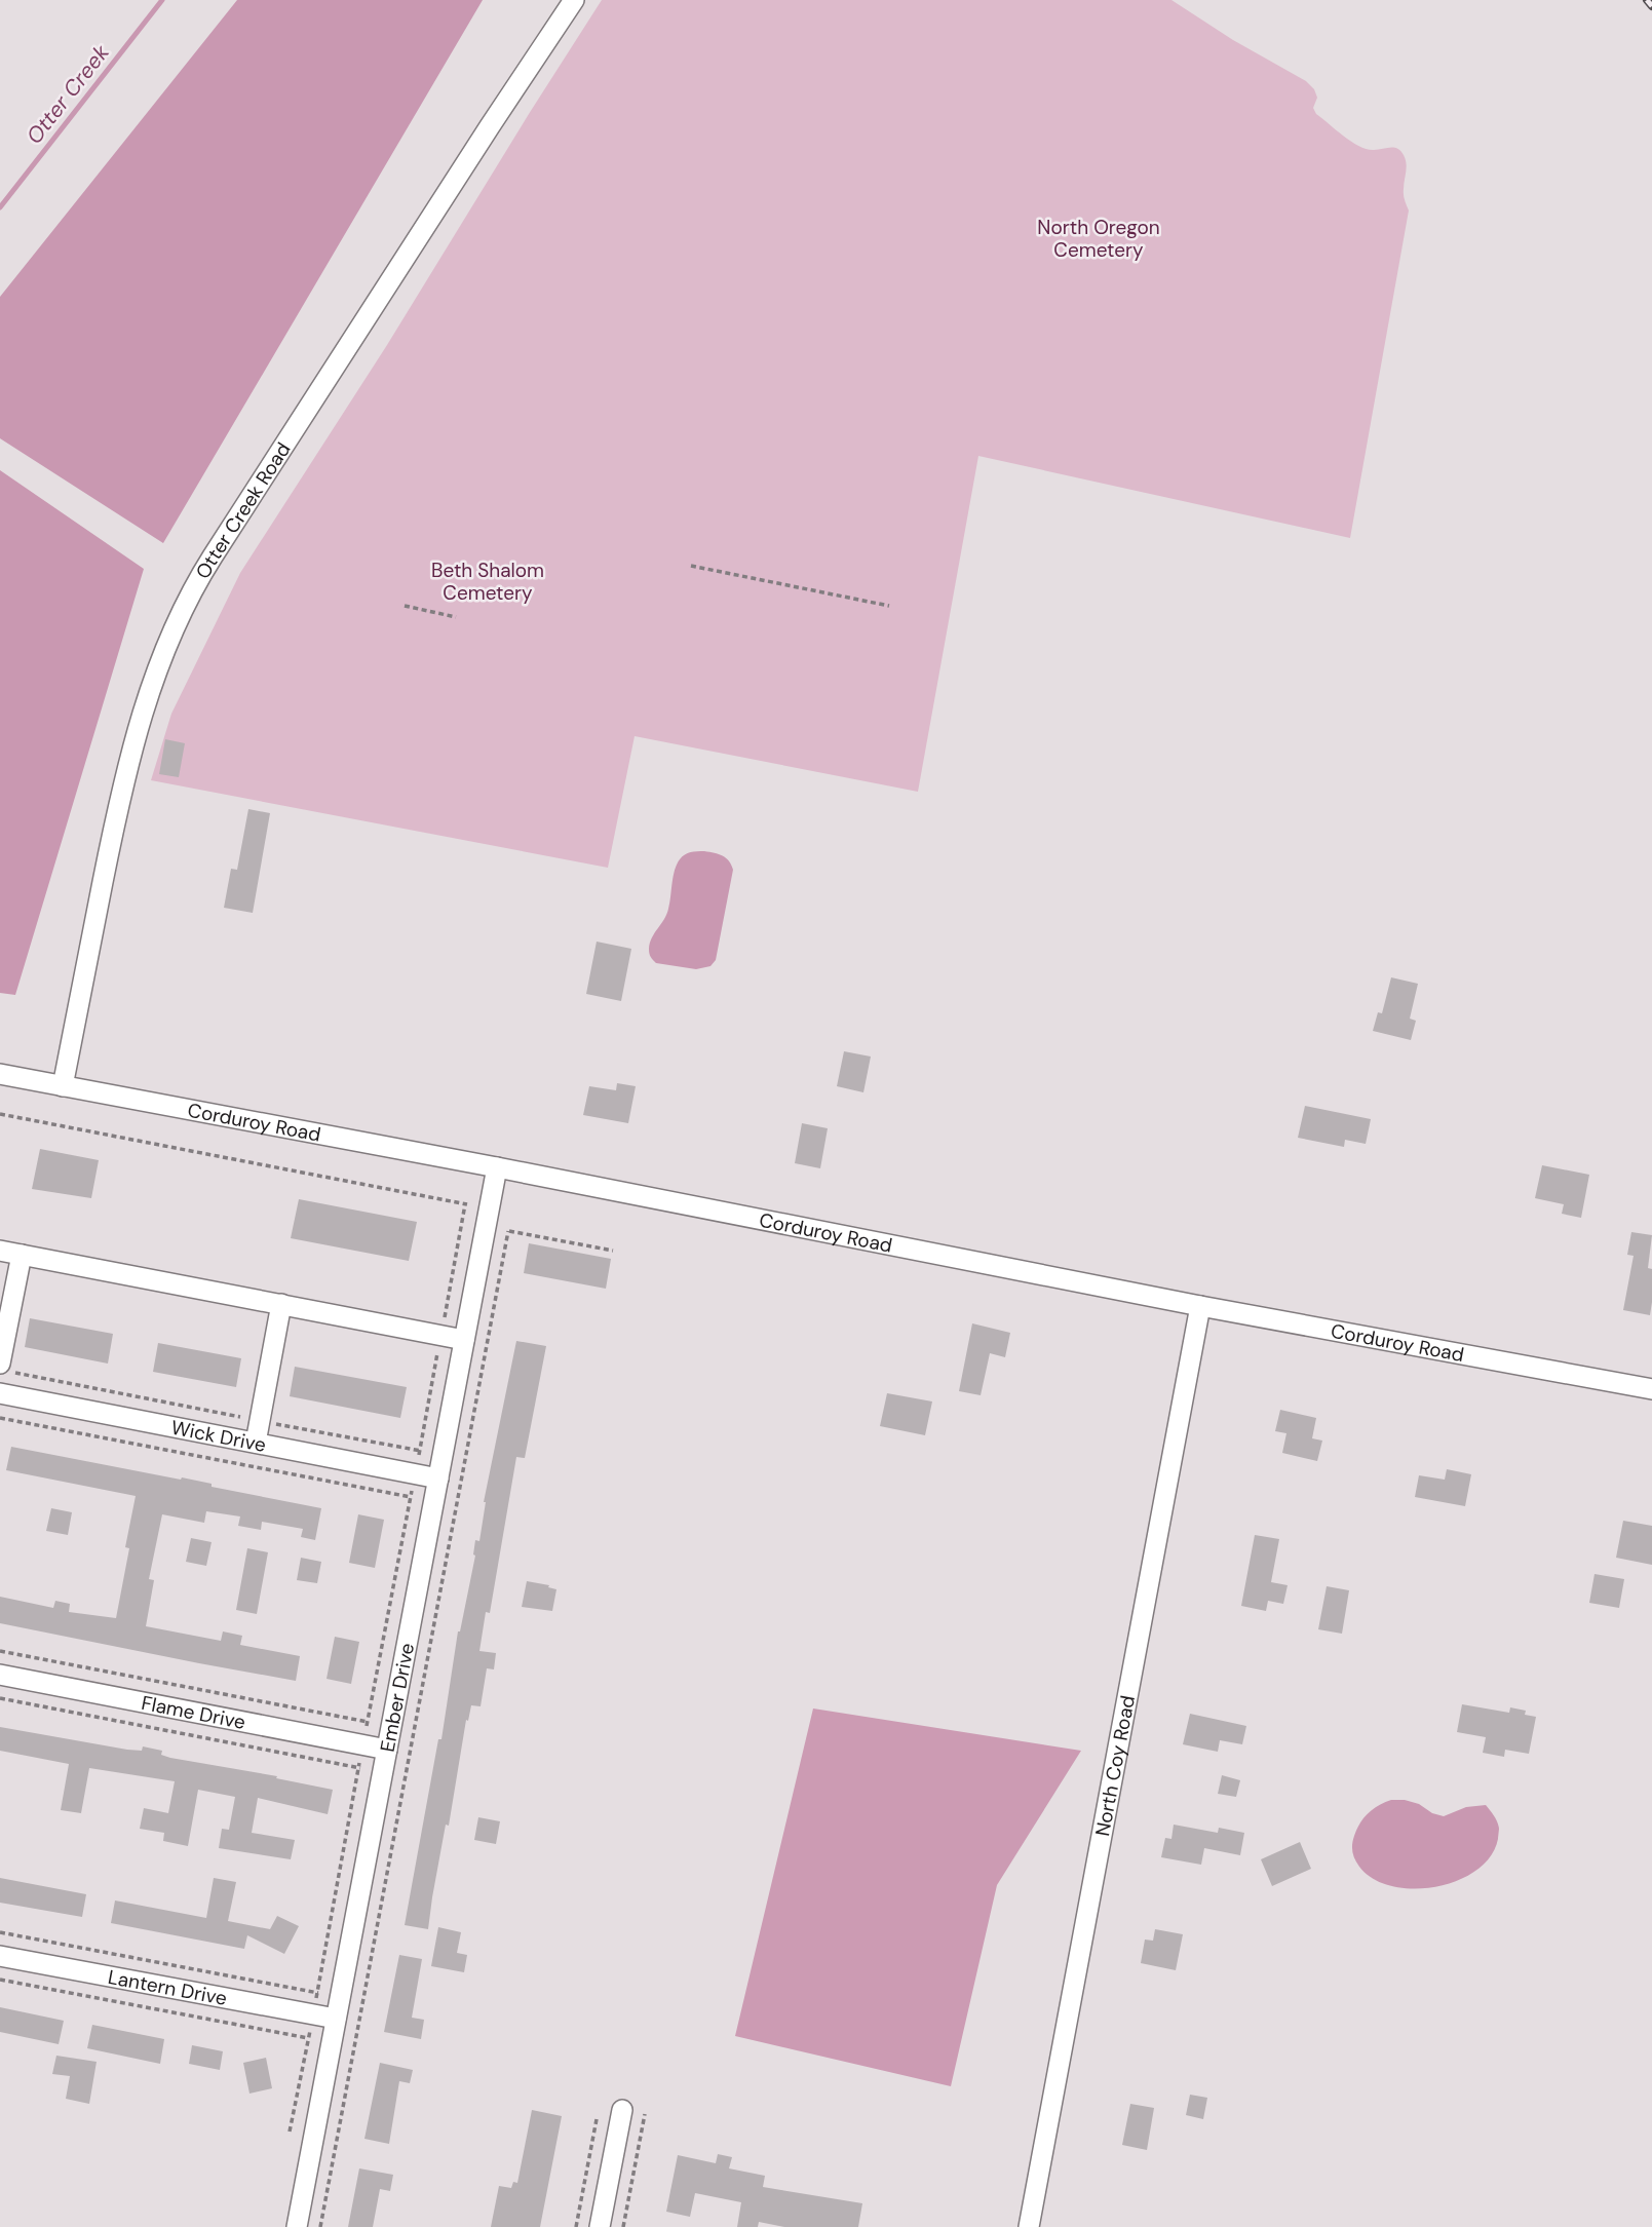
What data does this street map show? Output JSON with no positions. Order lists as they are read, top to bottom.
{
  "streets": {
    "street": [
      "Otter Creek Road",
      "Corduroy Road",
      "Wick Drive",
      "Ember Drive",
      "Flame Drive",
      "North Coy Road",
      "Lantern Drive"
    ]
  },
  "crossings": [
    ["Otter Creek Road", "Corduroy Road"],
    ["Corduroy Road", "Ember Drive"],
    ["Corduroy Road", "North Coy Road"],
    ["Wick Drive", "Ember Drive"],
    ["Ember Drive", "Flame Drive"],
    ["Ember Drive", "Lantern Drive"]
  ],
  "water": ["Otter Creek"],
  "parks": ["North Oregon Cemetery", "Beth Shalom Cemetery"]
}
